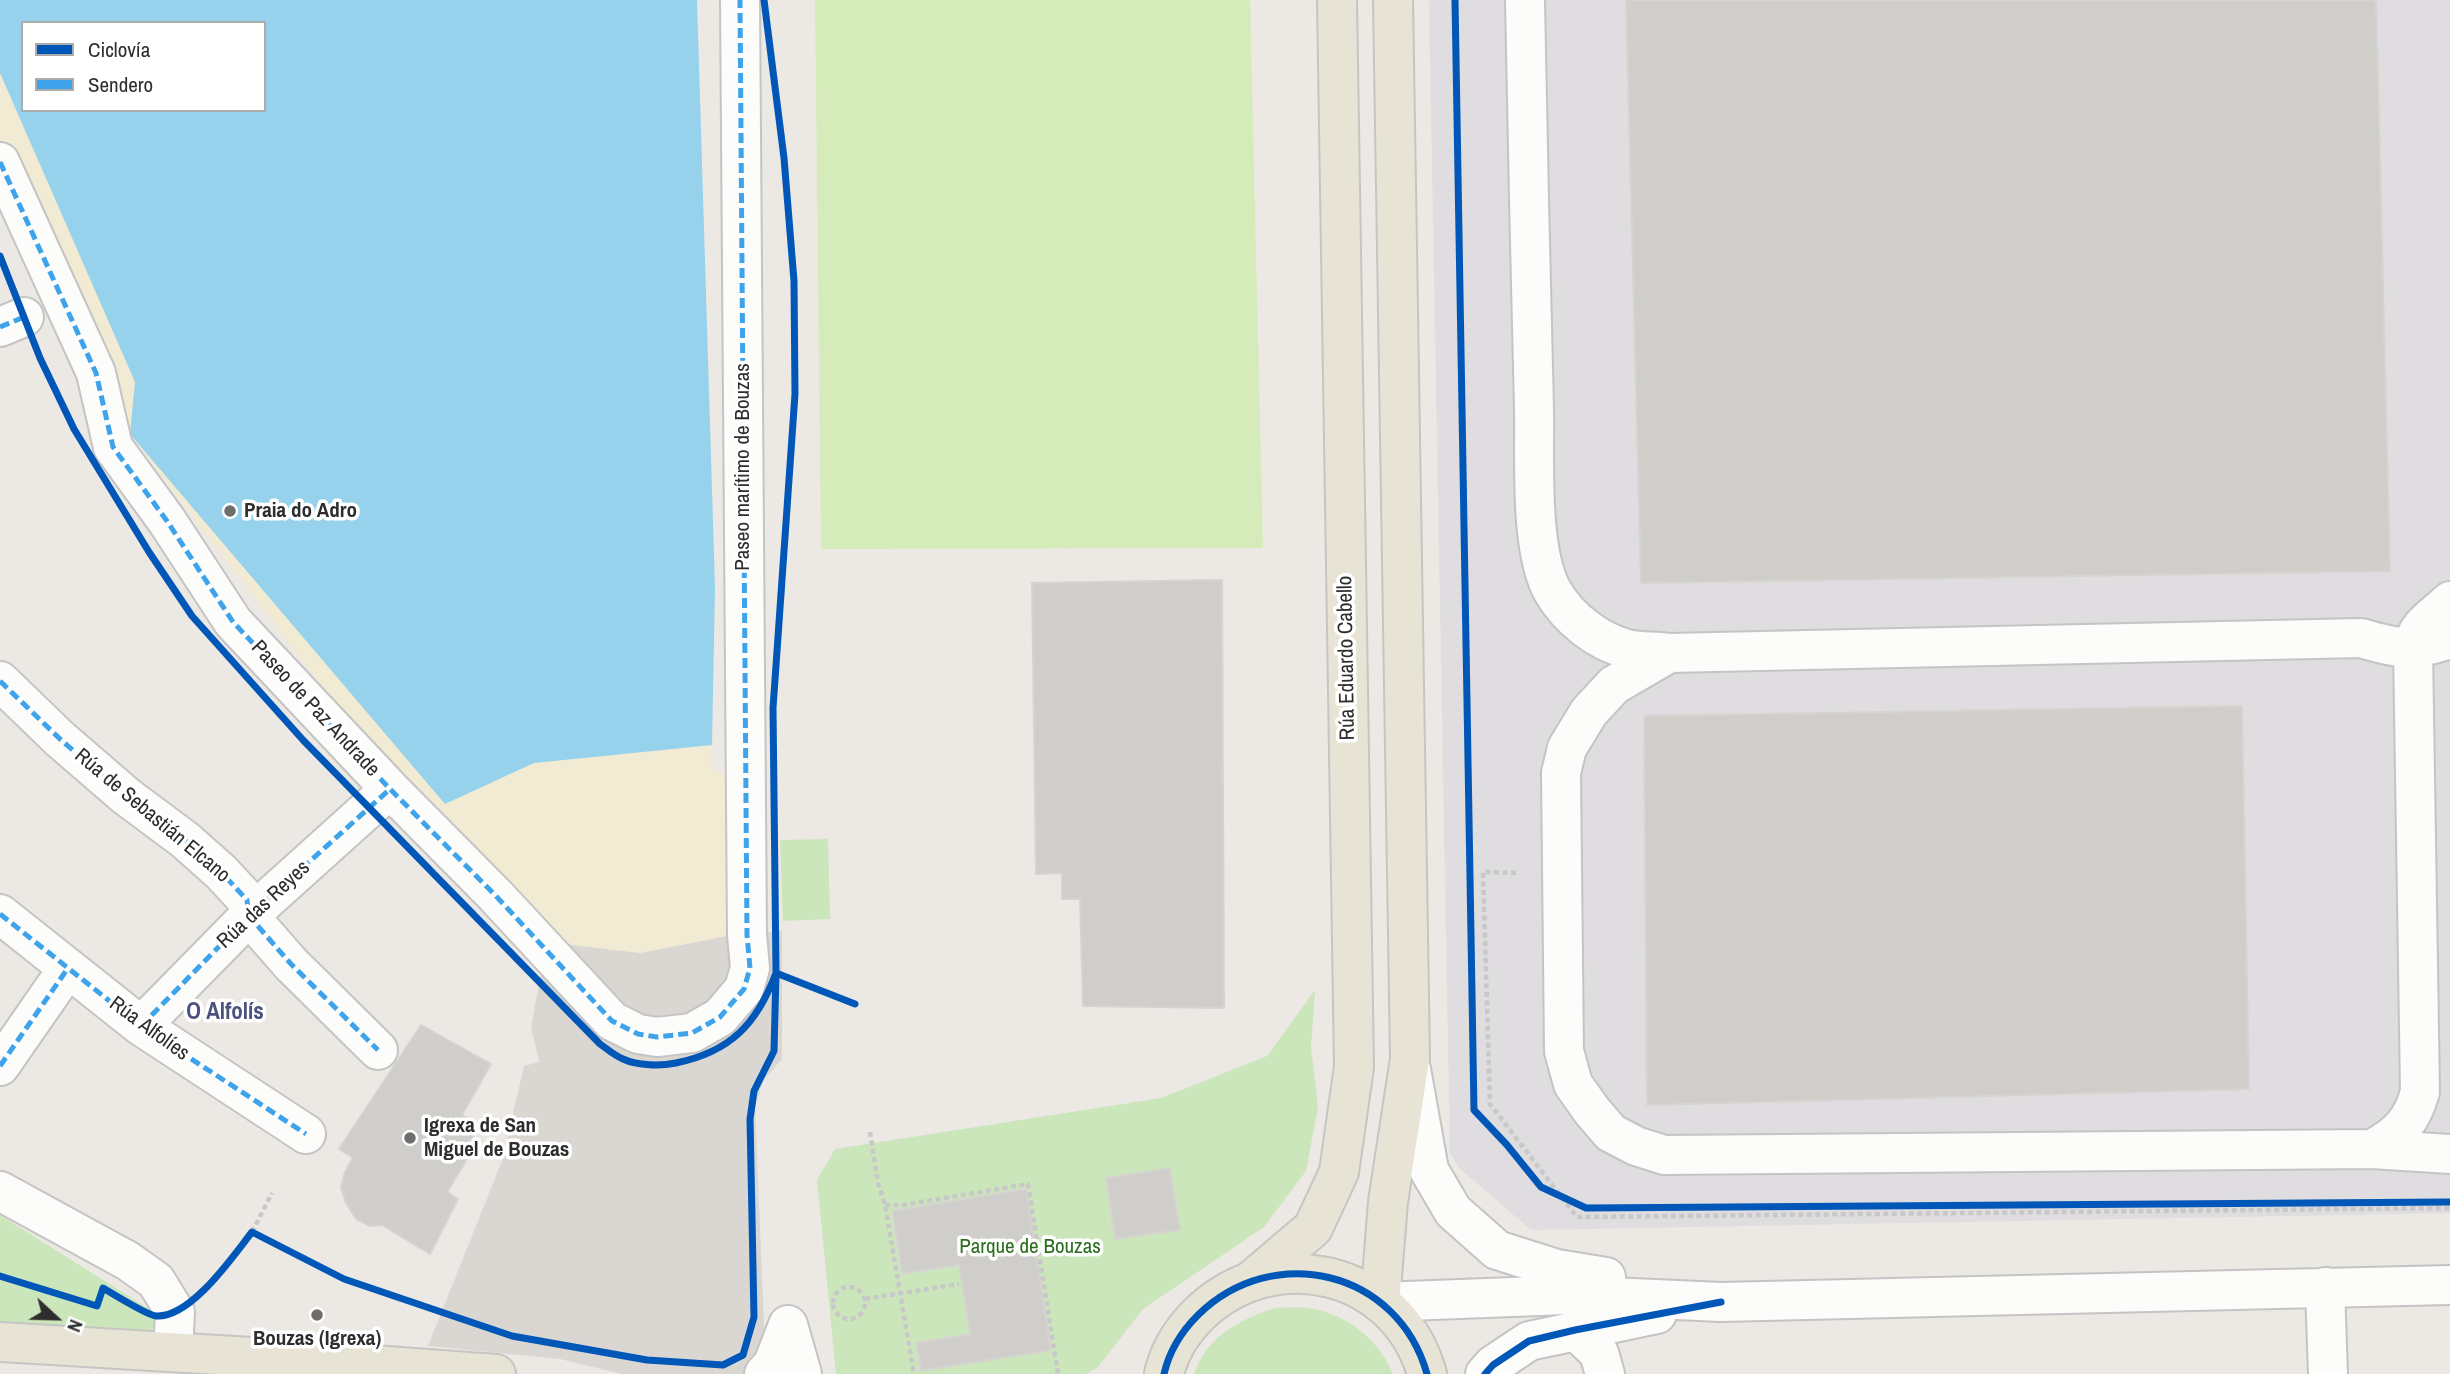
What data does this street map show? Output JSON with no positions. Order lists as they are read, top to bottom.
{
  "streets": {
    "main road": ["Rúa Eduardo Cabello"],
    "street": [
      "Paseo marítimo de Bouzas",
      "Paseo de Paz Andrade",
      "Rúa de Sebastián Elcano",
      "Rúa das Reyes",
      "Rúa Alfolíes"
    ]
  },
  "crossings": [
    ["Paseo marítimo de Bouzas", "Paseo de Paz Andrade"],
    ["Paseo de Paz Andrade", "Rúa das Reyes"],
    ["Rúa de Sebastián Elcano", "Rúa das Reyes"],
    ["Rúa das Reyes", "Rúa Alfolíes"]
  ],
  "districts": ["O Alfolís"],
  "parks": ["Parque de Bouzas"],
  "places": ["Praia do Adro", "Igrexa de San Miguel de Bouzas", "Bouzas (Igrexa)"],
  "legend": ["Ciclovía", "Sendero"],
  "north": "right"
}
